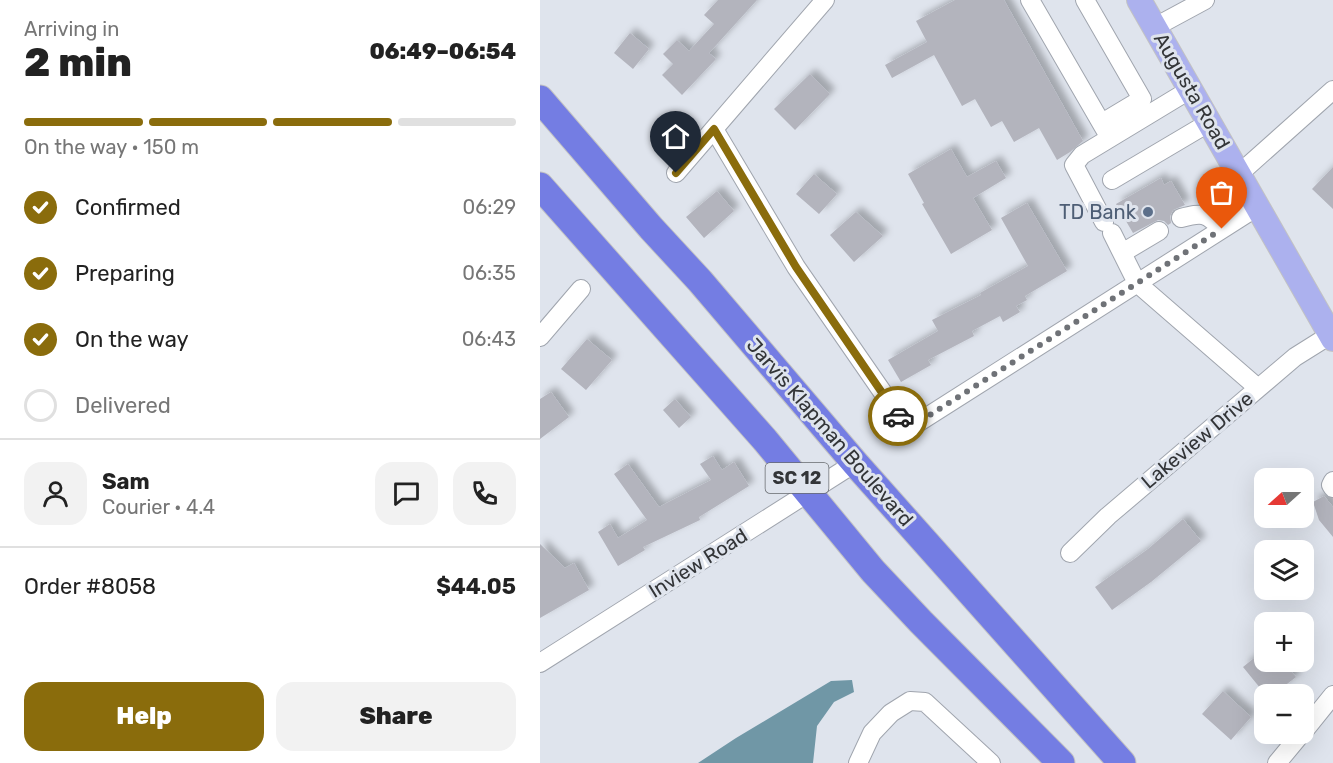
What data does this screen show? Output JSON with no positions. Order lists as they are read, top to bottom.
{
  "streets": {
    "highway": ["Jarvis Klapman Boulevard", "SC 12"],
    "main road": ["Augusta Road"],
    "street": ["Lakeview Drive", "Inview Road"]
  },
  "crossings": [
    ["Augusta Road", "Lakeview Drive"],
    ["Jarvis Klapman Boulevard", "Inview Road"],
    ["SC 12", "Inview Road"]
  ],
  "places": ["TD Bank"],
  "north": "left",
  "page": {
    "heading": ["2 min", "Arriving in", "06:49–06:54"],
    "panel": [
      "Sam",
      "Courier · 4.4",
      "Order #8058",
      "$44.05"
    ],
    "bar": "On the way · 150 m",
    "list": [
      ["Confirmed", "06:29"],
      ["Preparing", "06:35"],
      ["On the way", "06:43"],
      "Delivered"
    ],
    "map_buttons": ["+", "−"],
    "buttons": ["Help", "Share"]
  }
}
